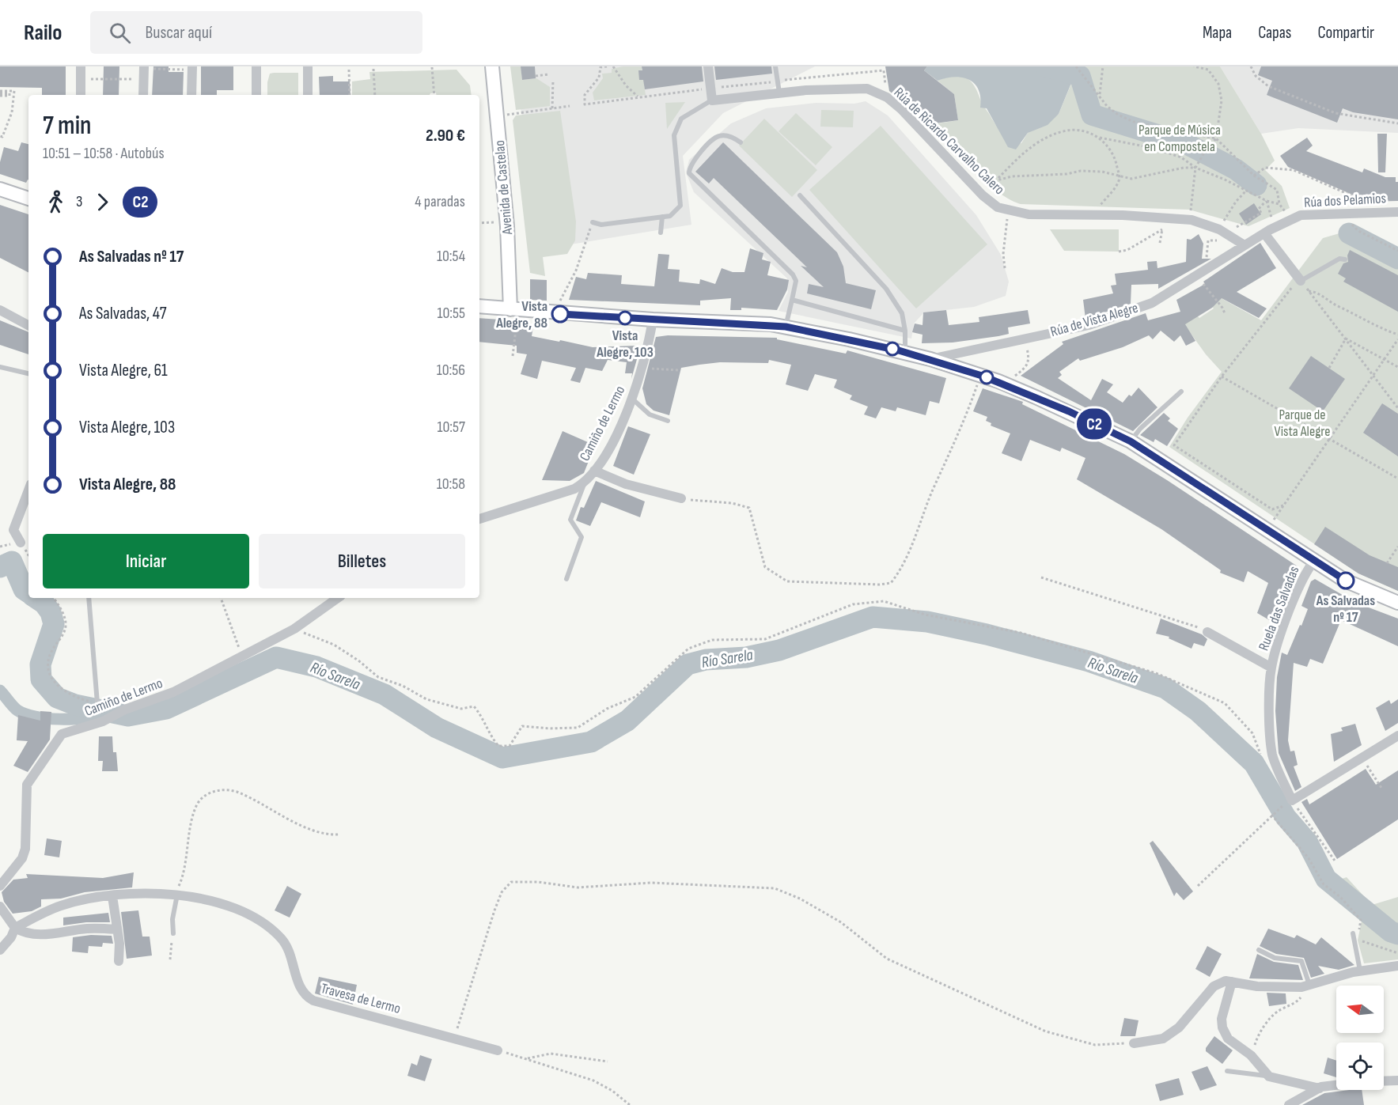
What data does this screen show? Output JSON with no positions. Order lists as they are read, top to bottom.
{
  "streets": {
    "main road": ["Avenida de Castelao", "Rúa de Vista Alegre"],
    "street": [
      "Rúa de Ricardo Carvalho Calero",
      "Rúa dos Pelamios",
      "Camiño de Lermo",
      "Ruela das Salvadas",
      "Travesa de Lermo"
    ]
  },
  "crossings": [
    ["Rúa de Ricardo Carvalho Calero", "Rúa dos Pelamios"],
    ["Rúa de Ricardo Carvalho Calero", "Rúa de Vista Alegre"],
    ["Avenida de Castelao", "Rúa de Vista Alegre"],
    ["Rúa dos Pelamios", "Rúa de Vista Alegre"],
    ["Rúa de Vista Alegre", "Camiño de Lermo"],
    ["Rúa de Vista Alegre", "Ruela das Salvadas"]
  ],
  "water": ["Río Sarela"],
  "parks": ["Parque de Música en Compostela", "Parque de Vista Alegre"],
  "places": ["Vista Alegre, 88", "Vista Alegre, 103", "As Salvadas nº 17"],
  "lines": ["bus line C2"],
  "north": "left",
  "page": {
    "header": "Railo",
    "search": "Buscar aquí",
    "nav": ["Mapa", "Capas", "Compartir"],
    "on_map": "C2",
    "heading": ["7 min", "10:51 – 10:58 · Autobús", "2.90 €"],
    "legs": ["3", "C2", "4 paradas"],
    "list": [
      {
        "name": "As Salvadas nº 17",
        "value": "10:54"
      },
      {
        "name": "As Salvadas, 47",
        "value": "10:55"
      },
      {
        "name": "Vista Alegre, 61",
        "value": "10:56"
      },
      {
        "name": "Vista Alegre, 103",
        "value": "10:57"
      },
      {
        "name": "Vista Alegre, 88",
        "value": "10:58"
      }
    ],
    "buttons": ["Iniciar", "Billetes"]
  }
}
